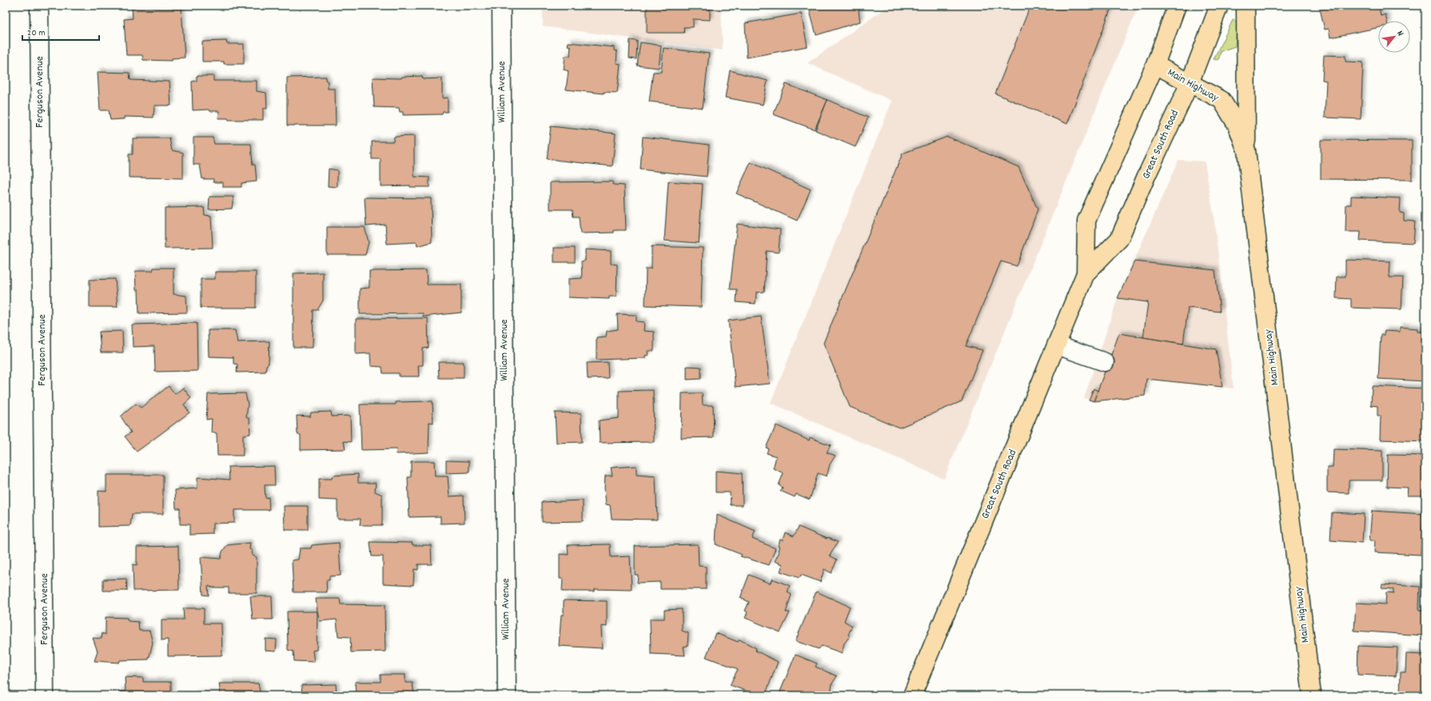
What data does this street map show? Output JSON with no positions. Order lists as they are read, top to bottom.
{
  "streets": {
    "main road": ["Main Highway", "Great South Road"],
    "street": ["Ferguson Avenue", "William Avenue"]
  },
  "crossings": [
    ["Main Highway", "Great South Road"]
  ],
  "scale_bar": "20 m",
  "north": "top right"
}
